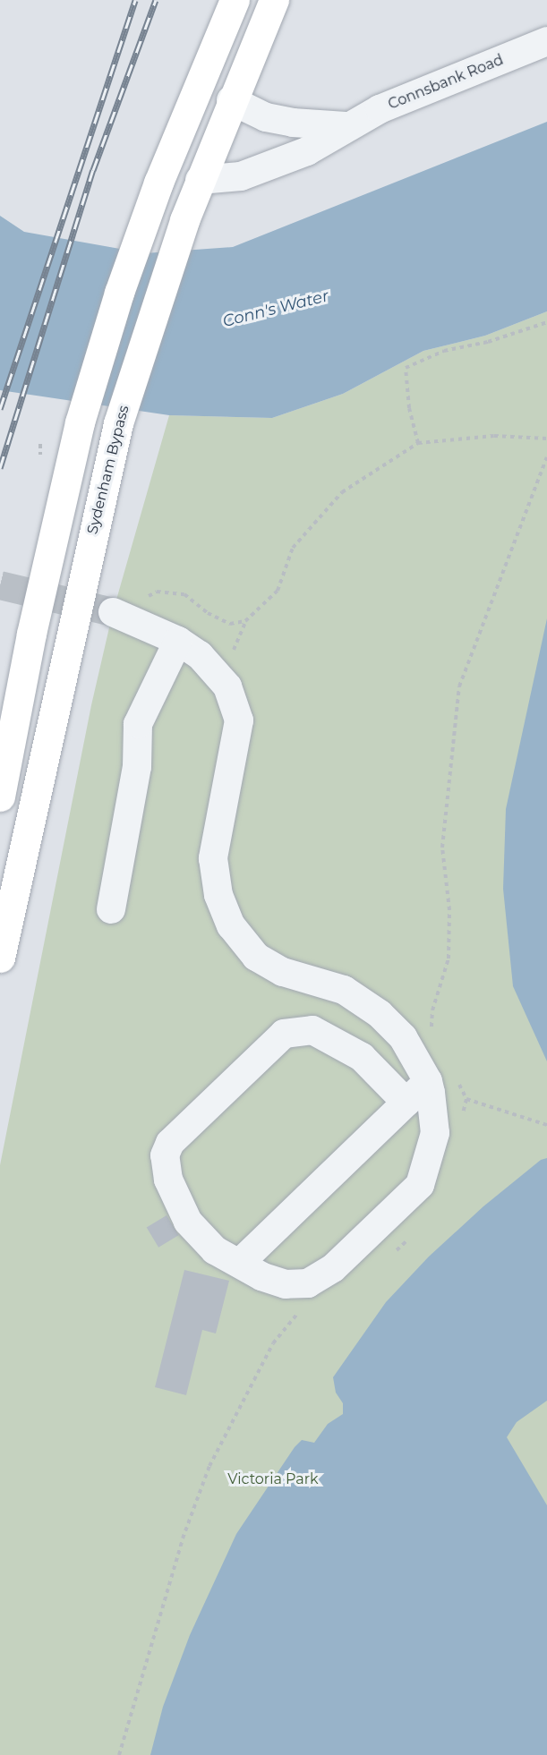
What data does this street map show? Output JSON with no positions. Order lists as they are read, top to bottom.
{
  "streets": {
    "highway": ["Sydenham Bypass"],
    "street": ["Connsbank Road"]
  },
  "crossings": [
    ["Connsbank Road", "Sydenham Bypass"]
  ],
  "water": ["Conn's Water"],
  "parks": ["Victoria Park"]
}
